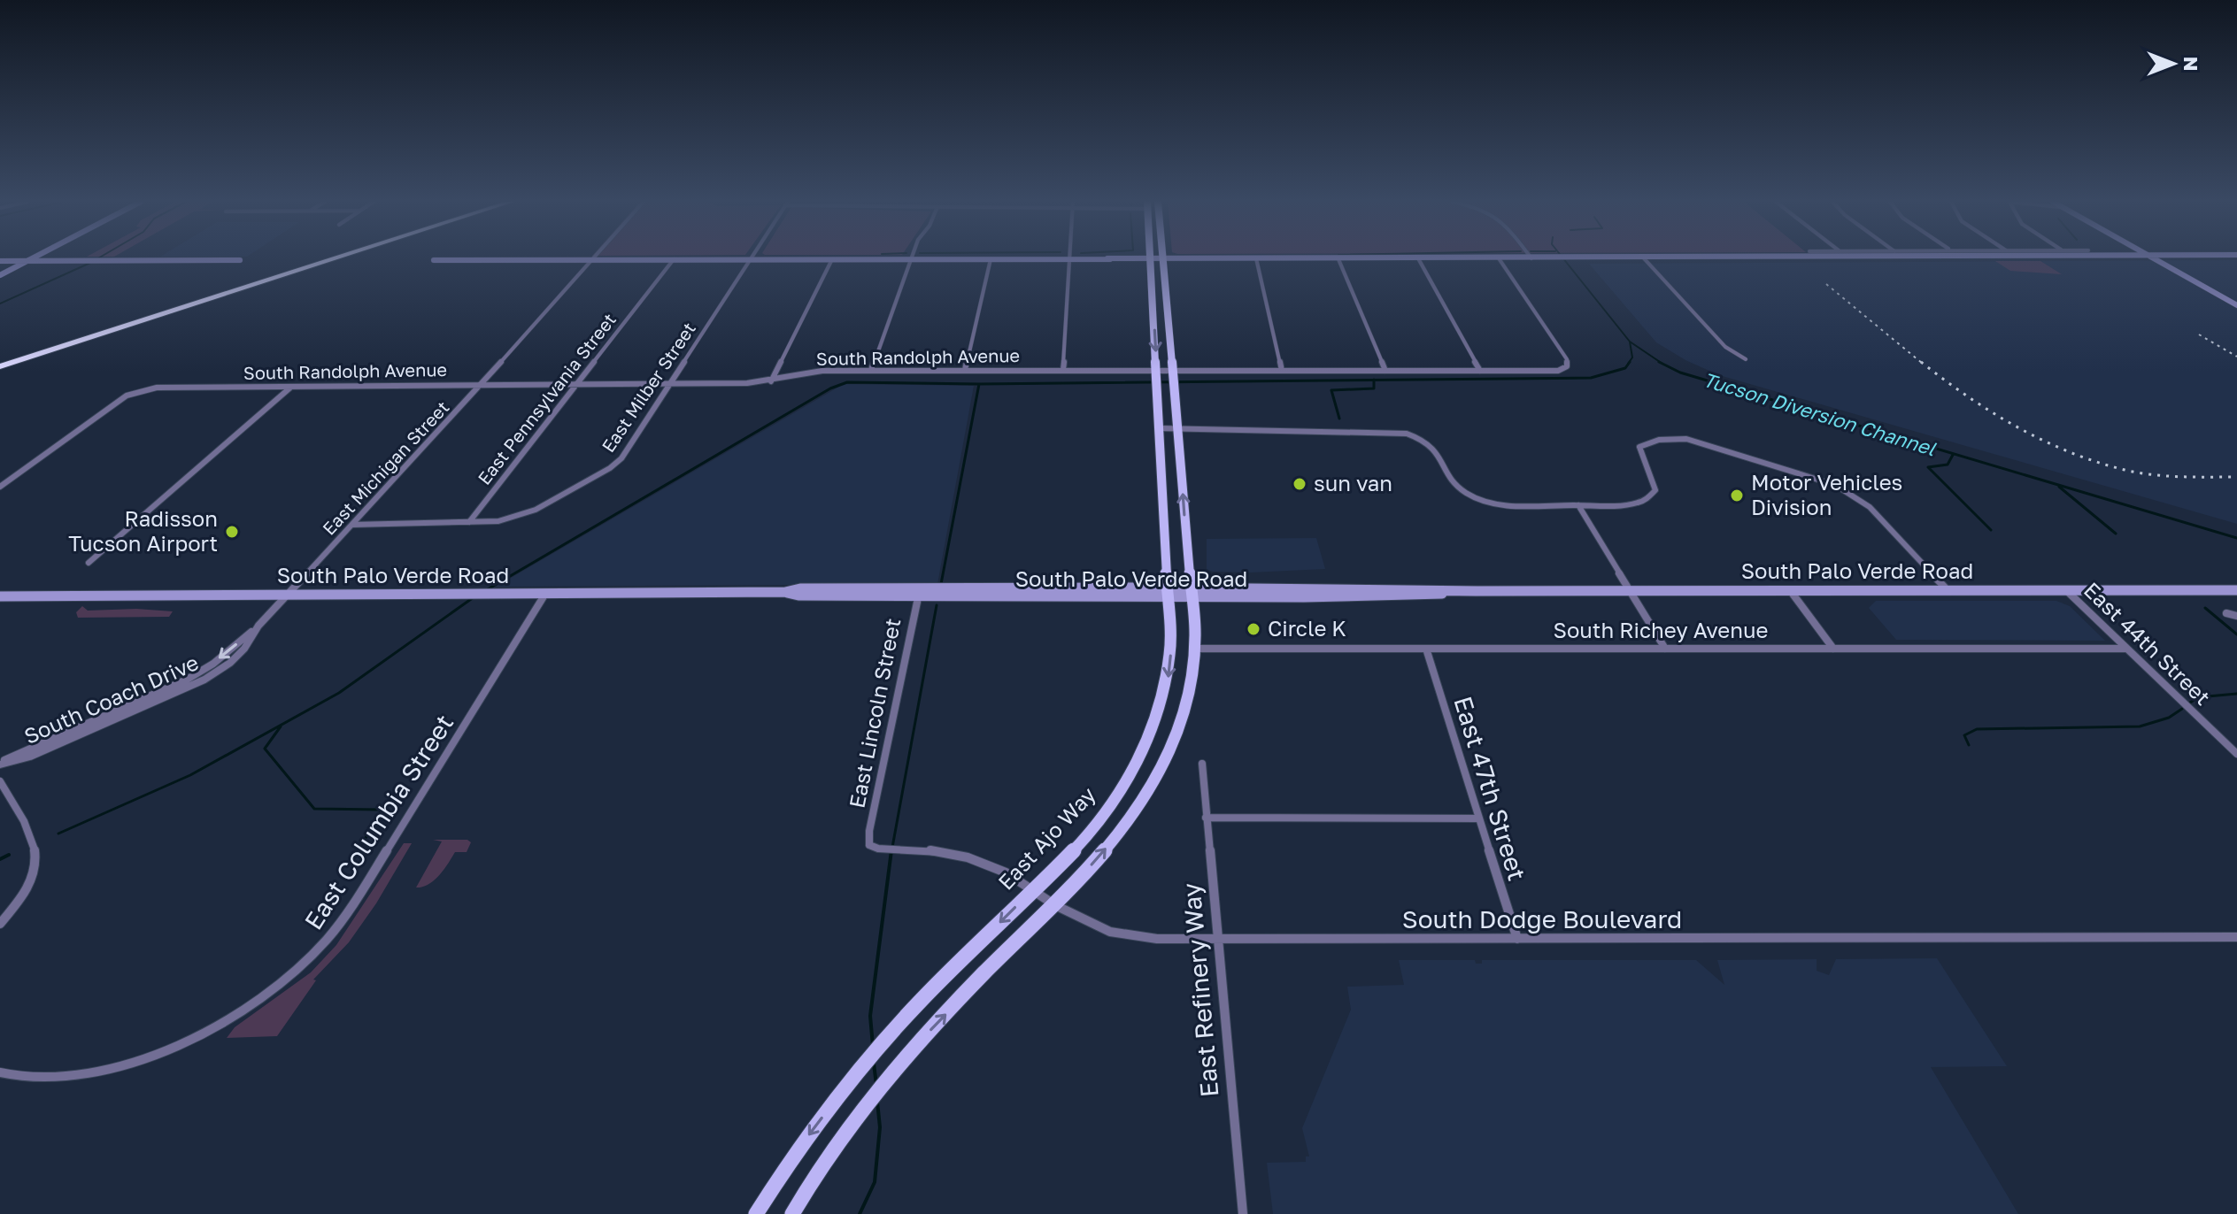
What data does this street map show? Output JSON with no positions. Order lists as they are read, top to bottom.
{
  "streets": {
    "main road": ["South Palo Verde Road", "East Ajo Way"],
    "street": [
      "South Randolph Avenue",
      "East Milber Street",
      "East Pennsylvania Street",
      "East Michigan Street",
      "South Richey Avenue",
      "East 44th Street",
      "South Coach Drive",
      "East Lincoln Street",
      "East 47th Street",
      "East Columbia Street",
      "South Dodge Boulevard",
      "East Refinery Way"
    ]
  },
  "crossings": [
    ["South Randolph Avenue", "East Milber Street"],
    ["South Randolph Avenue", "East Pennsylvania Street"],
    ["South Randolph Avenue", "East Michigan Street"],
    ["South Randolph Avenue", "East Ajo Way"],
    ["East Milber Street", "East Pennsylvania Street"],
    ["East Milber Street", "East Michigan Street"],
    ["East Michigan Street", "South Palo Verde Road"],
    ["East Michigan Street", "South Coach Drive"],
    ["South Palo Verde Road", "East 44th Street"],
    ["South Palo Verde Road", "South Coach Drive"],
    ["South Palo Verde Road", "East Lincoln Street"],
    ["South Palo Verde Road", "East Columbia Street"],
    ["South Palo Verde Road", "East Ajo Way"],
    ["South Richey Avenue", "East 44th Street"],
    ["South Richey Avenue", "East 47th Street"],
    ["East Lincoln Street", "South Dodge Boulevard"],
    ["East 47th Street", "South Dodge Boulevard"],
    ["East Ajo Way", "South Dodge Boulevard"],
    ["South Dodge Boulevard", "East Refinery Way"]
  ],
  "water": ["Tucson Diversion Channel"],
  "places": [
    "sun van",
    "Motor Vehicles Division",
    "Radisson Tucson Airport",
    "Circle K"
  ],
  "north": "right"
}
